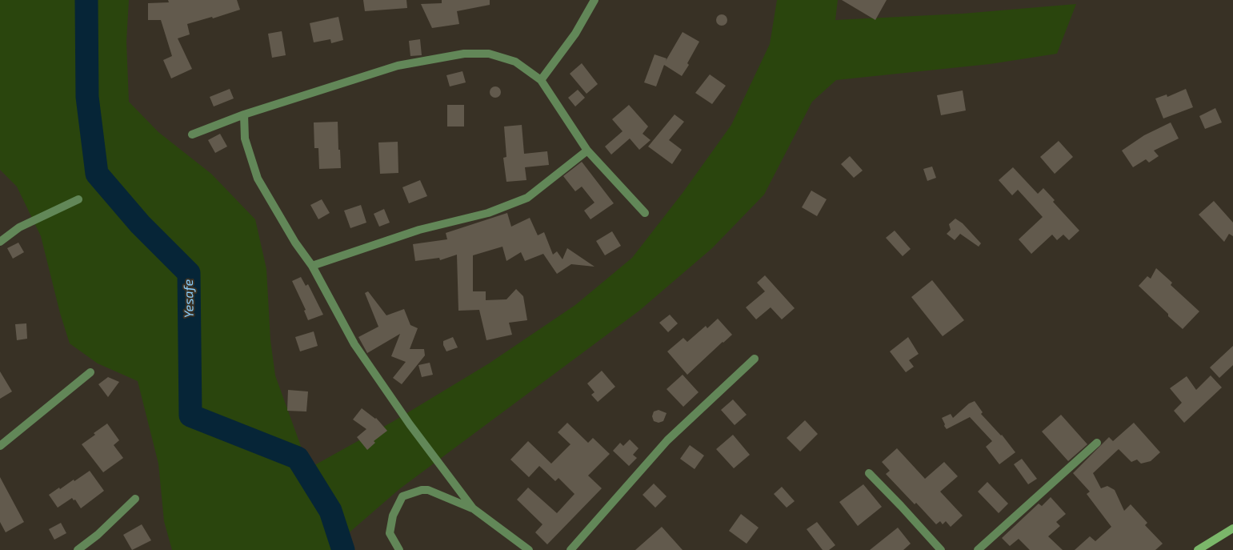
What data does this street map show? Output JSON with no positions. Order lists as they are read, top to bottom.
{
  "water": ["Yesafe"]
}
